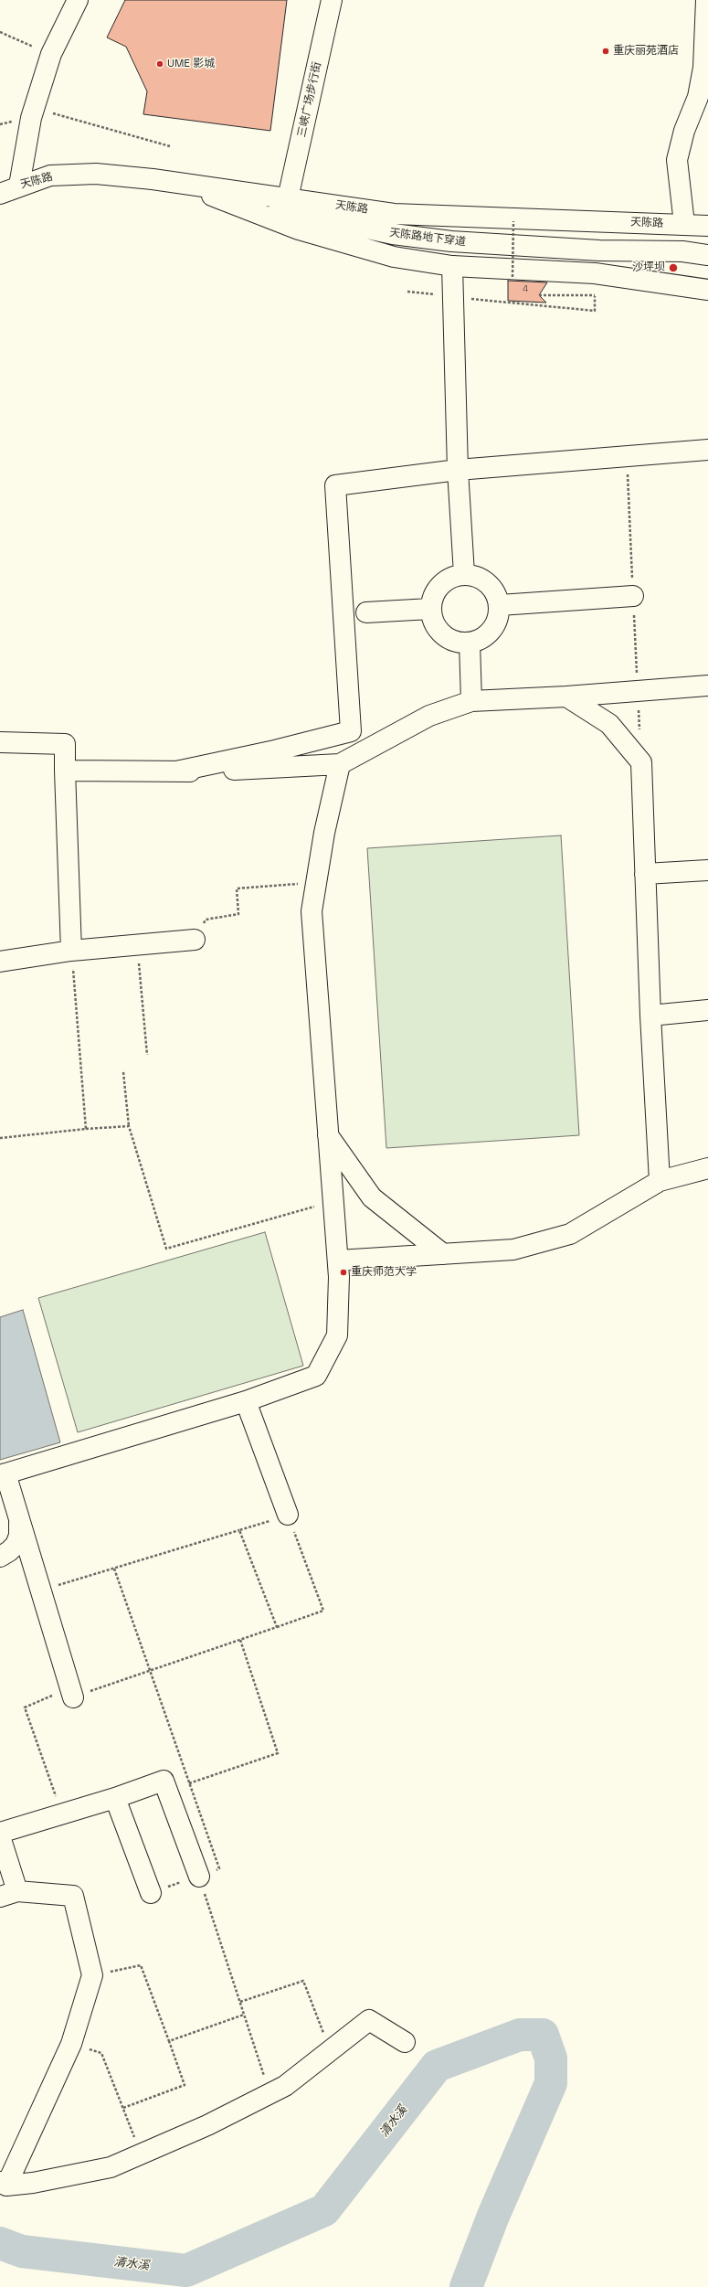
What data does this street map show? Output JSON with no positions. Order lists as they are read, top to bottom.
{
  "streets": {
    "street": ["三峡广场步行街", "天陈路", "天陈路地下穿道"]
  },
  "crossings": [
    ["三峡广场步行街", "天陈路"],
    ["天陈路", "天陈路地下穿道"]
  ],
  "water": ["清水溪"],
  "places": [
    "重庆丽苑酒店",
    "UME 影城",
    "沙坪坝",
    "重庆师范大学"
  ],
  "house_numbers": ["4"]
}
